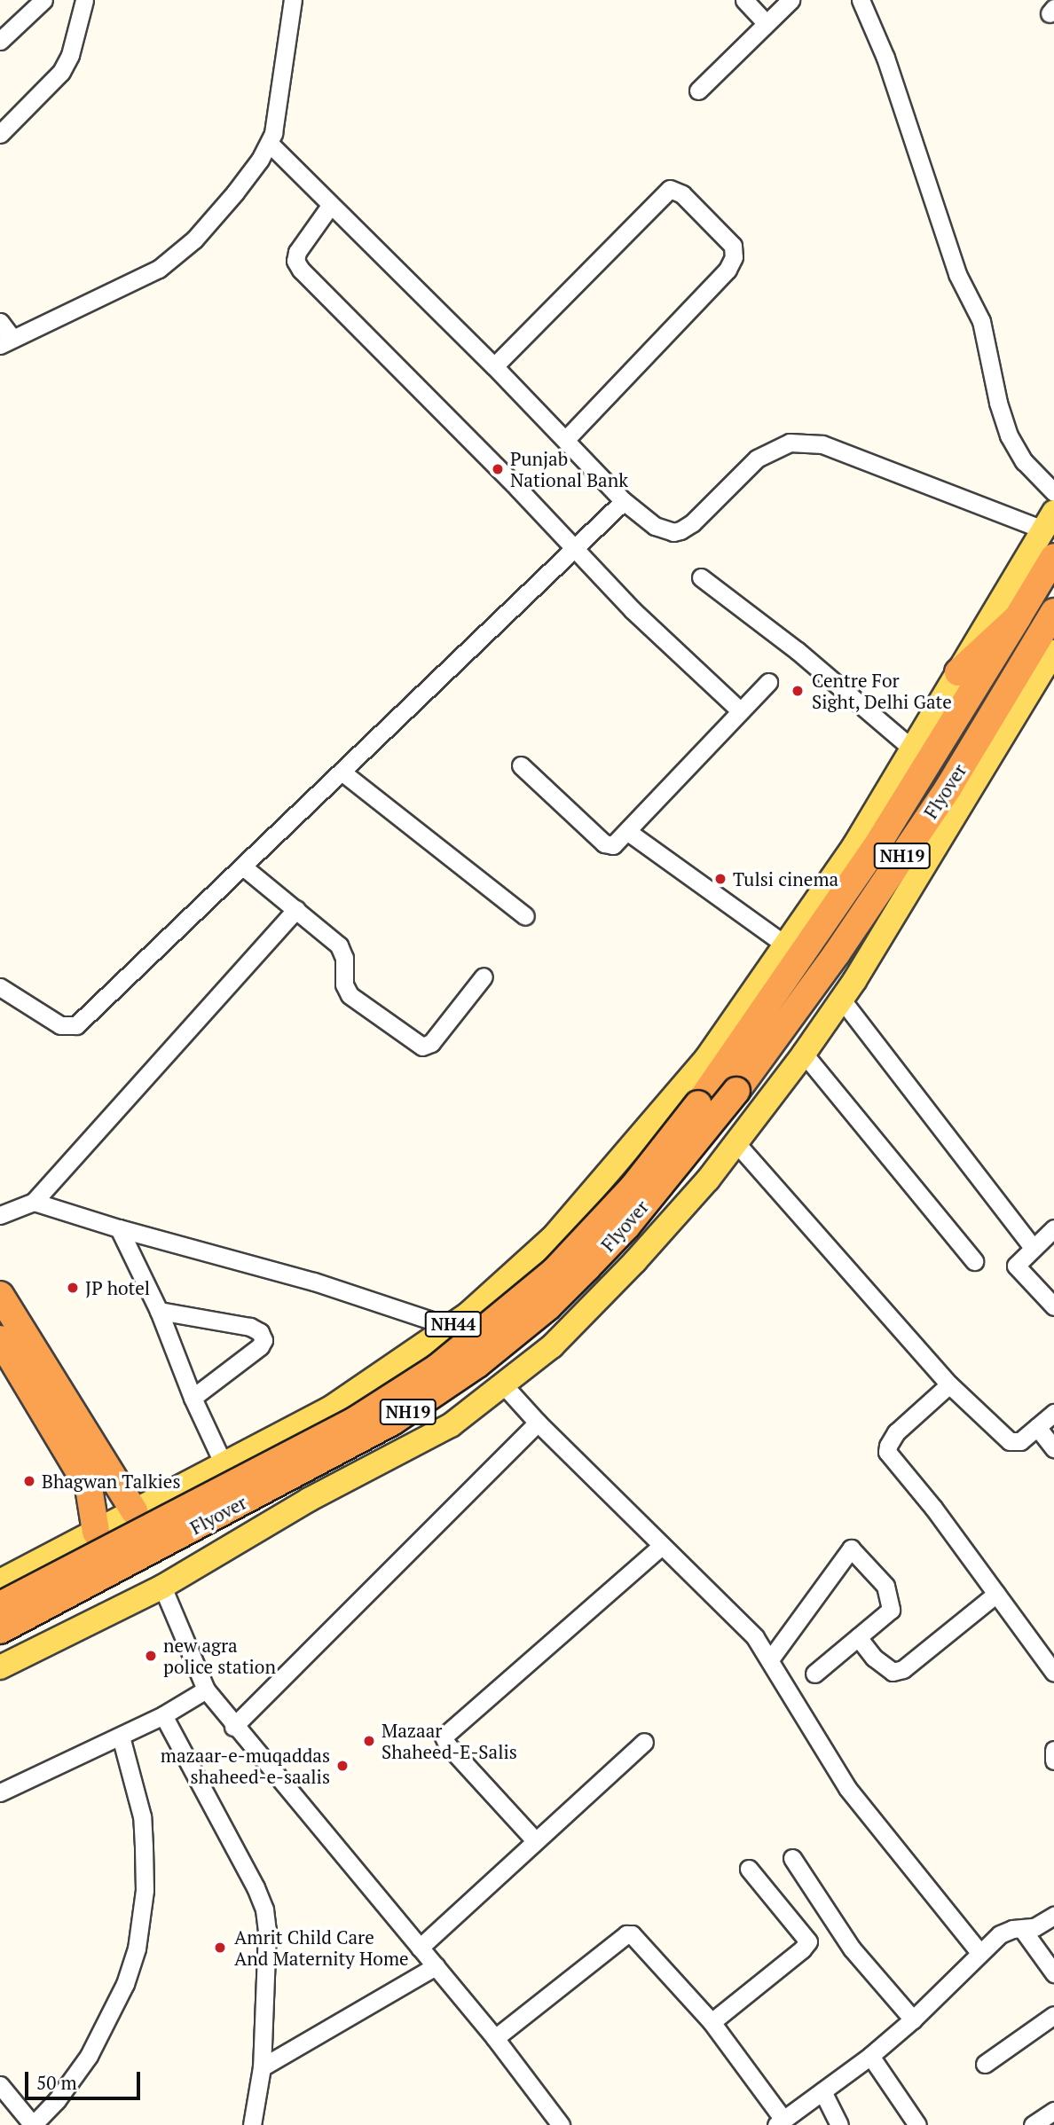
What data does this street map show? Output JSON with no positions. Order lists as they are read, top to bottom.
{
  "streets": {
    "highway": ["Flyover", "NH19"],
    "main road": ["NH44"]
  },
  "crossings": [
    ["Flyover", "NH19"]
  ],
  "places": [
    "Punjab National Bank",
    "Centre For Sight, Delhi Gate",
    "Tulsi cinema",
    "JP hotel",
    "Bhagwan Talkies",
    "new agra police station",
    "Mazaar Shaheed-E-Salis",
    "mazaar-e-muqaddas shaheed-e-saalis",
    "Amrit Child Care And Maternity Home"
  ],
  "scale_bar": "50 m"
}
